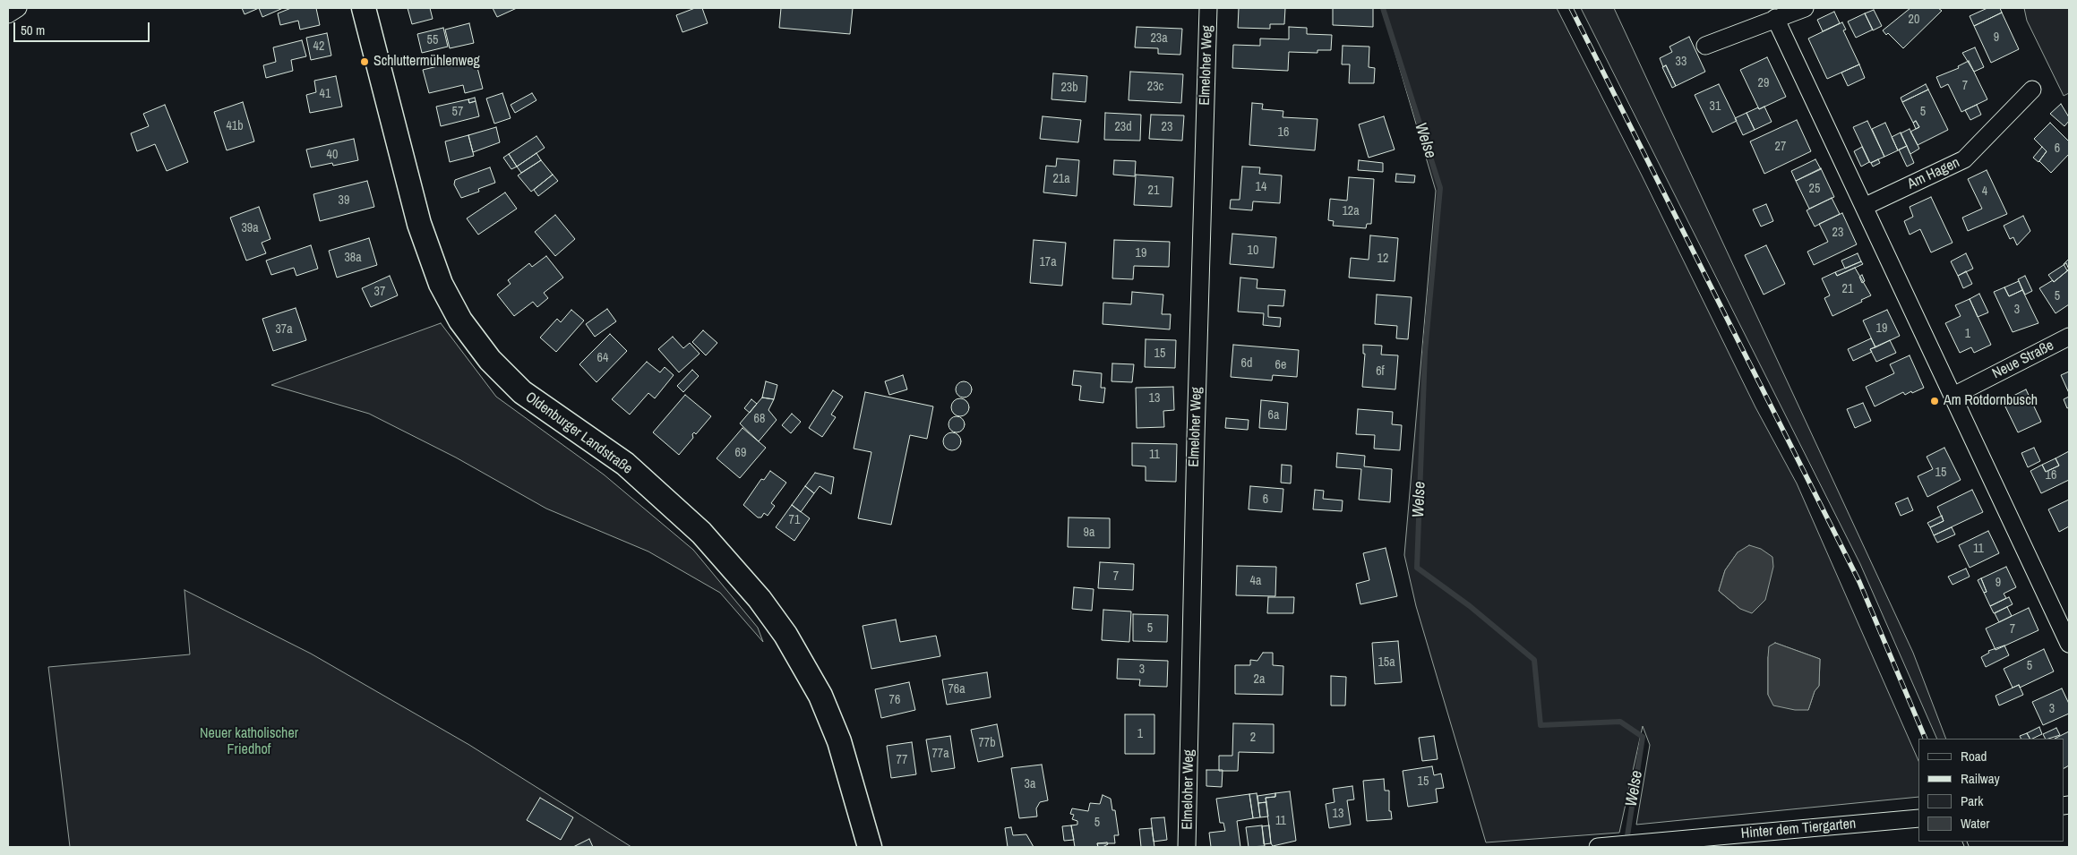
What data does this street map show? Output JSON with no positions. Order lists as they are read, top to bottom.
{
  "streets": {
    "main road": ["Oldenburger Landstraße"],
    "street": [
      "Elmeloher Weg",
      "Am Hagen",
      "Neue Straße",
      "Hinter dem Tiergarten"
    ]
  },
  "water": ["Welse"],
  "parks": ["Neuer katholischer Friedhof"],
  "places": ["Schluttermühlenweg", "Am Rotdornbusch"],
  "house_numbers": [
    "20",
    "9",
    "23a",
    "55",
    "42",
    "33",
    "29",
    "7",
    "23c",
    "23b",
    "41",
    "31",
    "57",
    "5",
    "41b",
    "23d",
    "23",
    "16",
    "27",
    "6",
    "40",
    "21a",
    "14",
    "25",
    "21",
    "4",
    "39",
    "12a",
    "39a",
    "23",
    "10",
    "19",
    "38a",
    "12",
    "17a",
    "21",
    "37",
    "5",
    "3",
    "19",
    "37a",
    "1",
    "15",
    "64",
    "6d",
    "6e",
    "6f",
    "13",
    "6a",
    "68",
    "69",
    "11",
    "15",
    "16",
    "6",
    "71",
    "9a",
    "11",
    "7",
    "4a",
    "9",
    "5",
    "7",
    "15a",
    "5",
    "3",
    "2a",
    "76a",
    "76",
    "3",
    "1",
    "2",
    "77b",
    "77a",
    "77",
    "15",
    "3a",
    "13",
    "11",
    "5"
  ],
  "legend": [
    "Road",
    "Railway",
    "Park",
    "Water"
  ],
  "scale_bar": "50 m"
}
